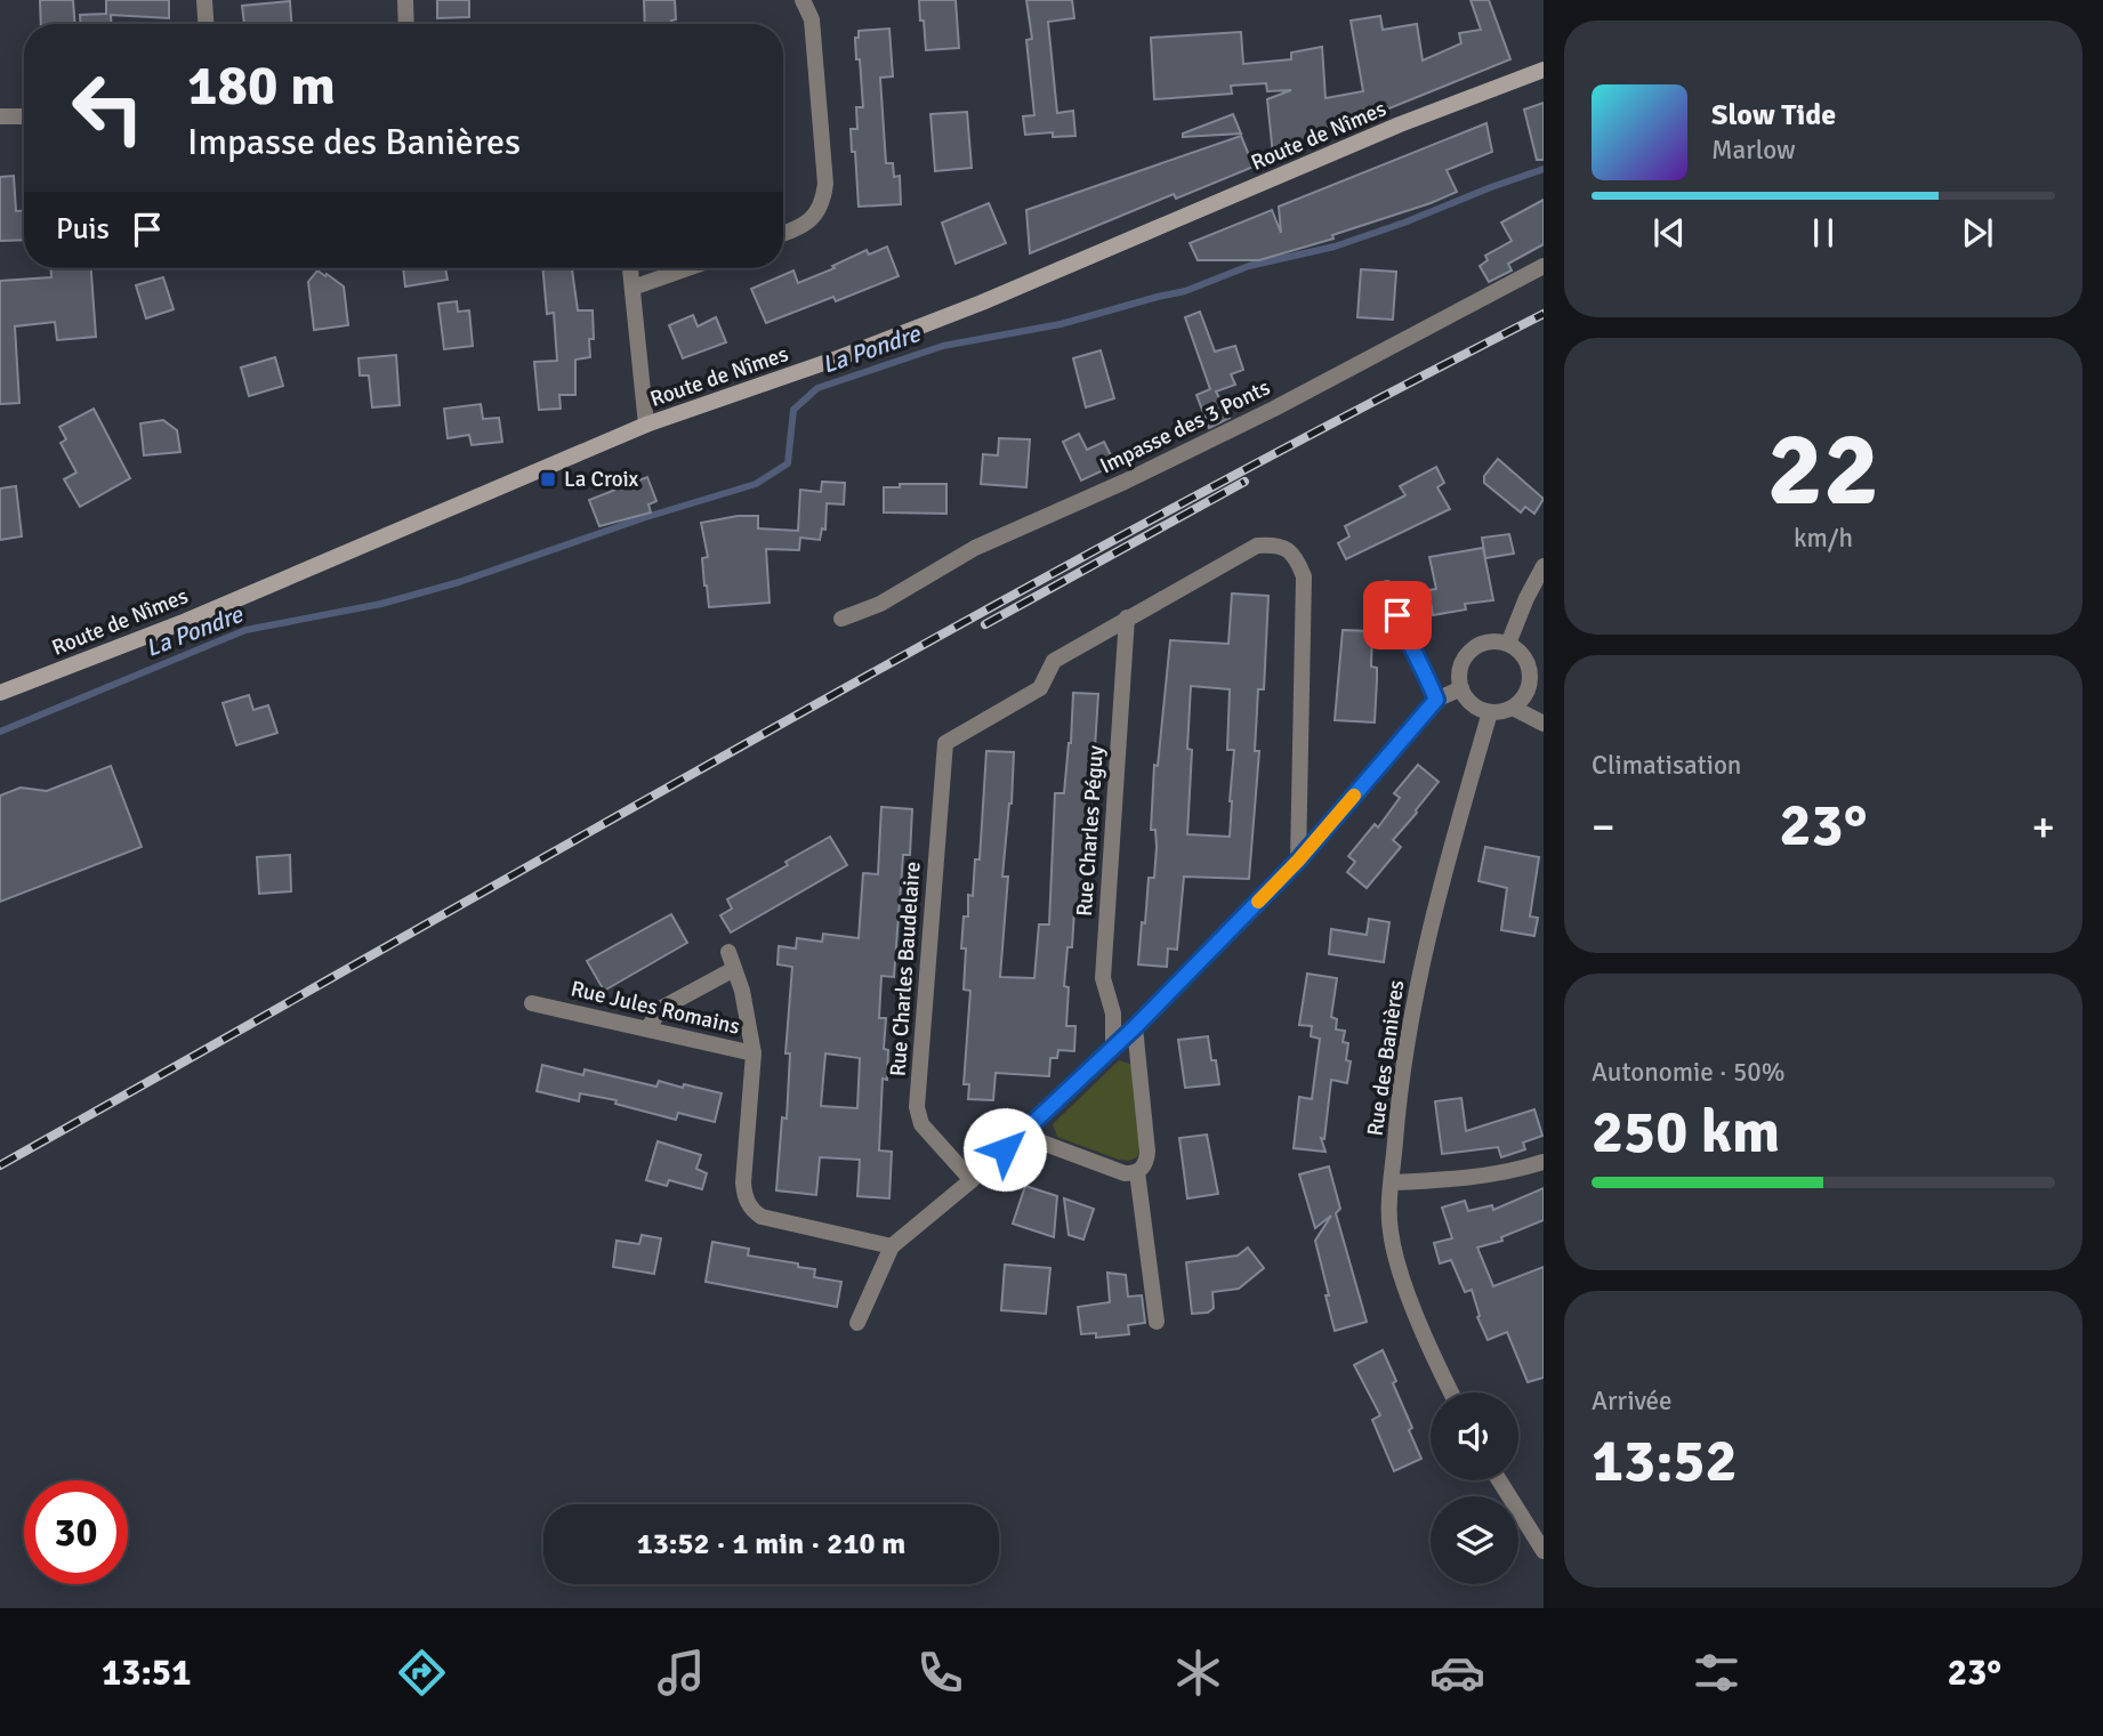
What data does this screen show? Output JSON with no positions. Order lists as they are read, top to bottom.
{
  "streets": {
    "street": [
      "Route de Nîmes",
      "Impasse des 3 Ponts",
      "Rue Charles Péguy",
      "Rue Charles Baudelaire",
      "Rue Jules Romains",
      "Rue des Banières"
    ]
  },
  "crossings": [
    ["Rue Charles Péguy", "Rue Charles Baudelaire"]
  ],
  "water": ["La Pondre"],
  "places": {
    "transit": ["La Croix"]
  },
  "page": {
    "turn": ["180 m", "Impasse des Banières"],
    "song": ["Slow Tide", "Marlow"],
    "then": "Puis",
    "tile": [
      ["22", "km/h"],
      "Climatisation",
      ["Autonomie · 50%", "250 km"],
      ["Arrivée", "13:52"]
    ],
    "heat": ["−", "23°", "+"],
    "limit": "30",
    "trip": "13:52 · 1 min · 210 m",
    "tabs": ["13:51", "23°"]
  }
}
